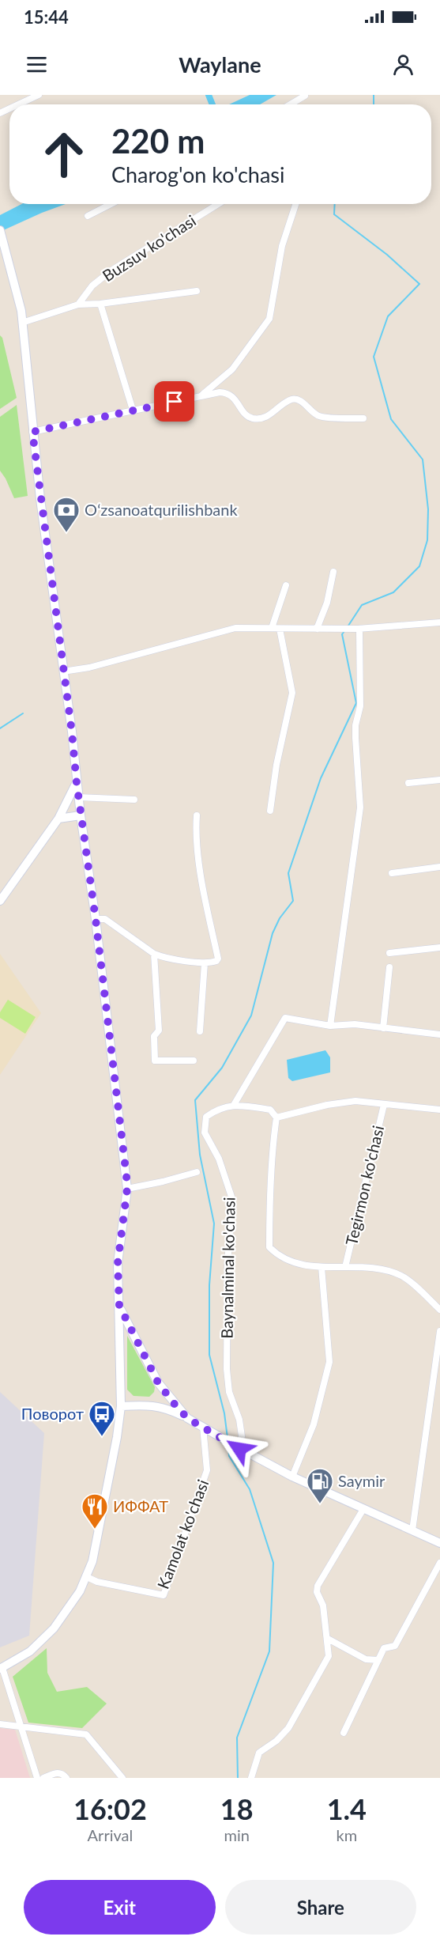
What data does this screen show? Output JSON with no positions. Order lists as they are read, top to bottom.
{
  "streets": {
    "street": [
      "Buzsuv ko'chasi",
      "Tegirmon ko'chasi",
      "Baynalminal ko'chasi",
      "Kamolat ko'chasi"
    ]
  },
  "places": {
    "bank": ["Oʻzsanoatqurilishbank"],
    "bus stop": ["Поворот"],
    "fuel station": ["Saymir"],
    "restaurant": ["ИФФАТ"]
  },
  "page": {
    "status": "15:44",
    "header": "Waylane",
    "turn": ["220 m", "Charog'on ko'chasi"],
    "eta": [
      "16:02",
      "Arrival",
      "18",
      "min",
      "1.4",
      "km"
    ],
    "buttons": ["Exit", "Share"]
  }
}
